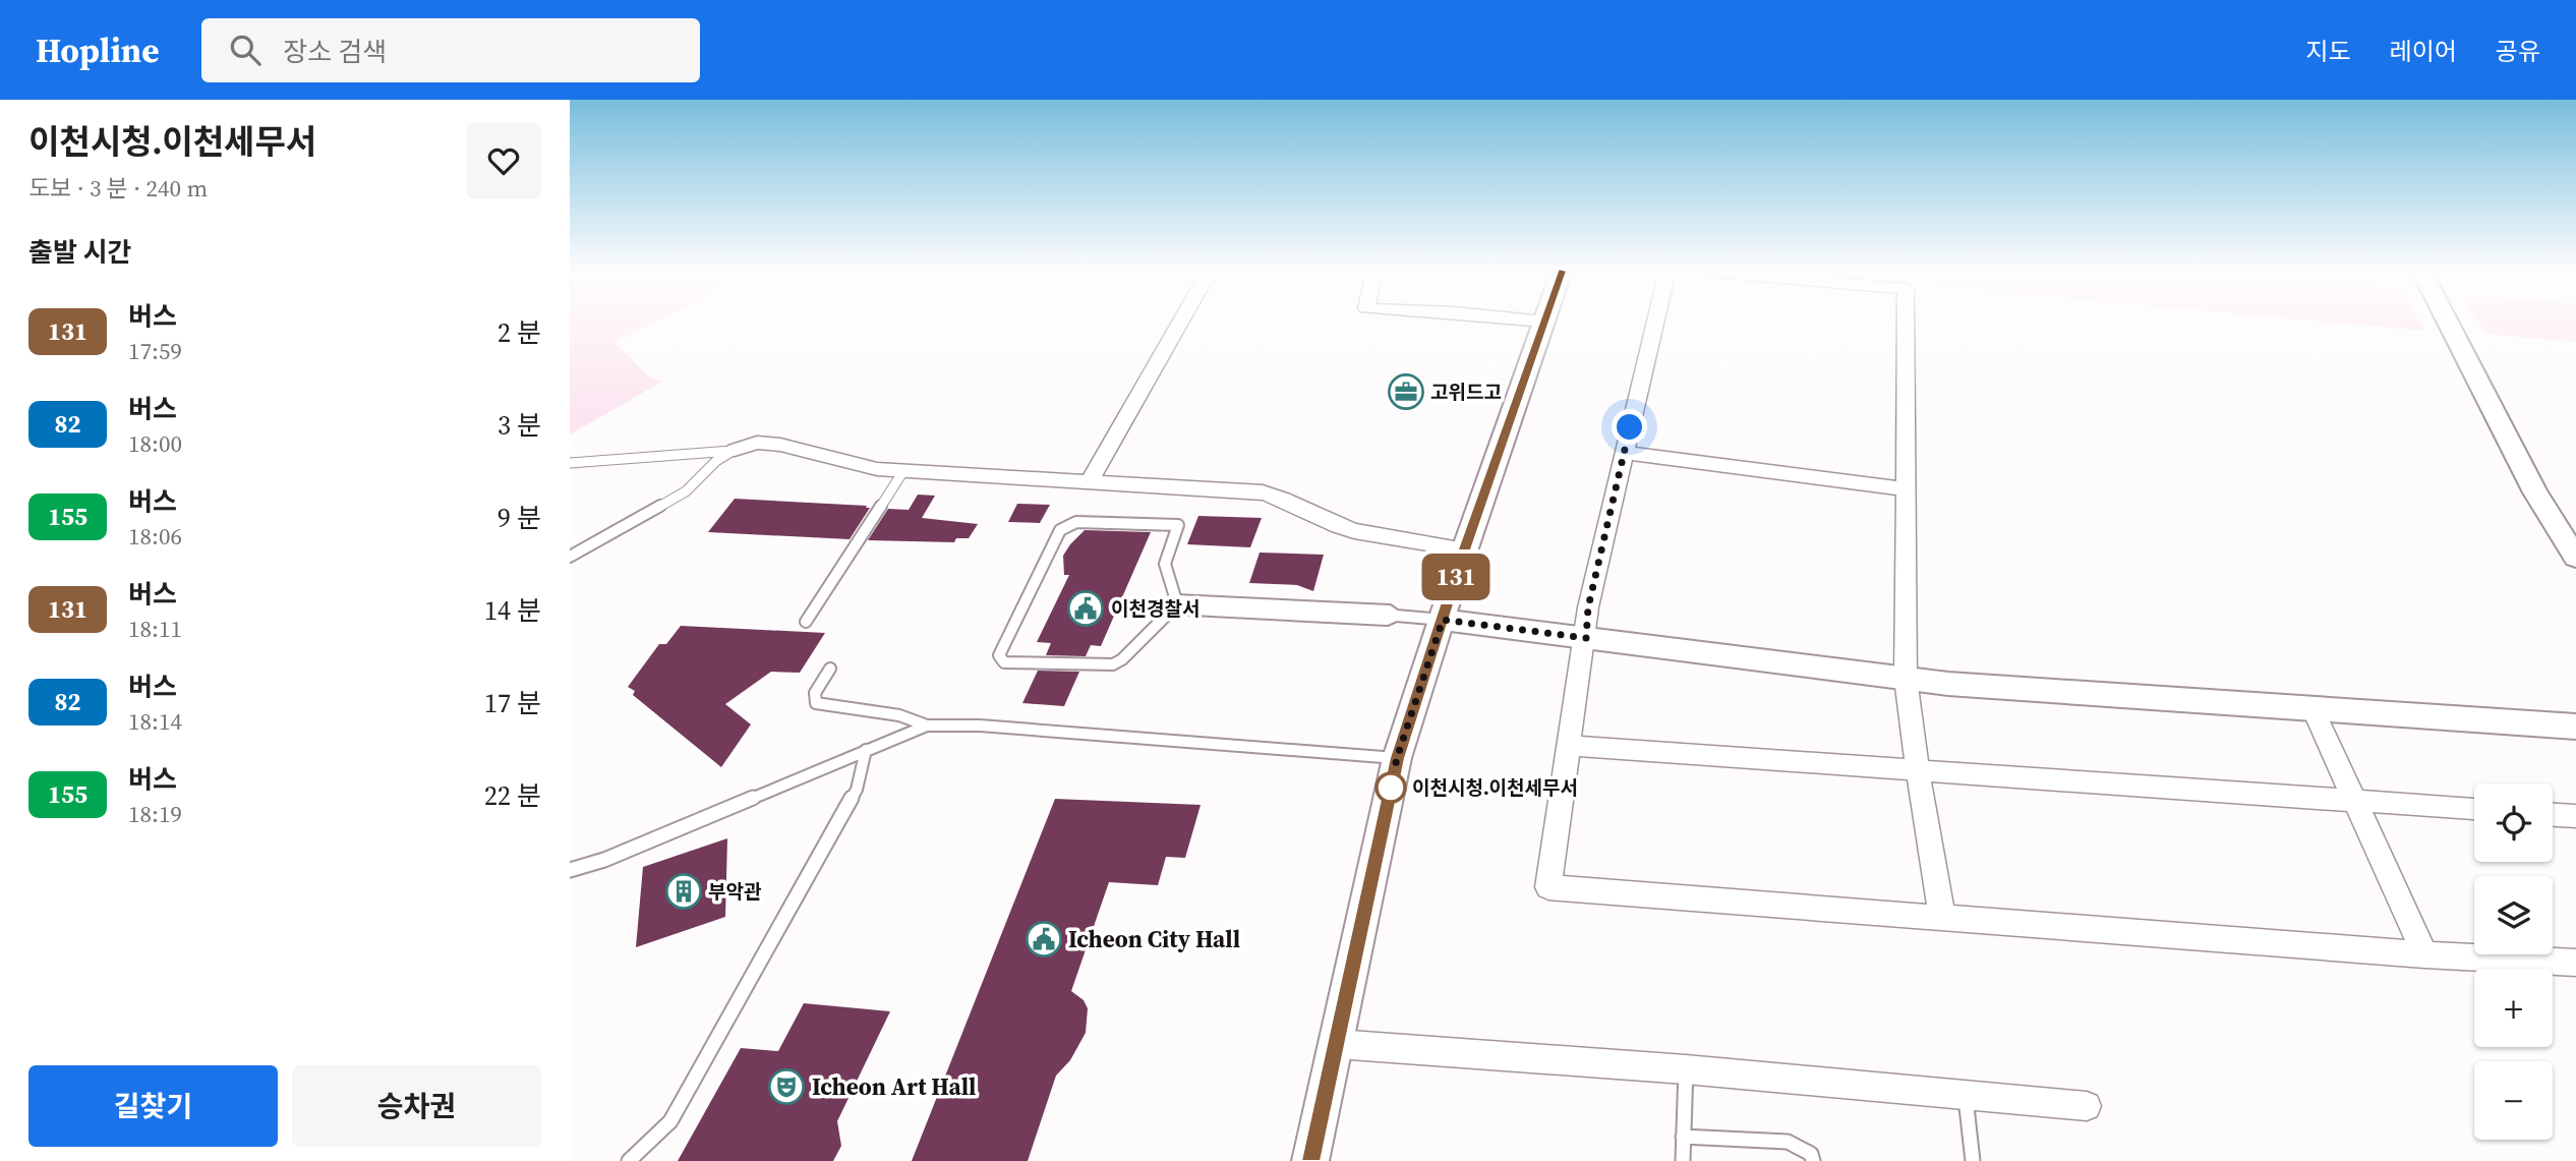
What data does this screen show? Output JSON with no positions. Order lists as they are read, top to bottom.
{
  "places": {
    "office": ["고위드고"],
    "public building": ["이천경찰서", "Icheon City Hall"],
    "other": ["이천시청.이천세무서"],
    "building": ["부악관"],
    "theatre": ["Icheon Art Hall"]
  },
  "lines": ["bus line 131"],
  "page": {
    "header": "Hopline",
    "search": "장소 검색",
    "nav": ["지도", "레이어", "공유"],
    "heading": [
      ["이천시청.이천세무서", "도보 · 3 분 · 240 m"],
      "출발 시간"
    ],
    "on_map": "131",
    "list": [
      {
        "mark": "131",
        "name": "버스",
        "note": "17:59",
        "value": "2 분"
      },
      {
        "mark": "82",
        "name": "버스",
        "note": "18:00",
        "value": "3 분"
      },
      {
        "mark": "155",
        "name": "버스",
        "note": "18:06",
        "value": "9 분"
      },
      {
        "mark": "131",
        "name": "버스",
        "note": "18:11",
        "value": "14 분"
      },
      {
        "mark": "82",
        "name": "버스",
        "note": "18:14",
        "value": "17 분"
      },
      {
        "mark": "155",
        "name": "버스",
        "note": "18:19",
        "value": "22 분"
      }
    ],
    "map_buttons": ["+", "−"],
    "buttons": ["길찾기", "승차권"]
  }
}
